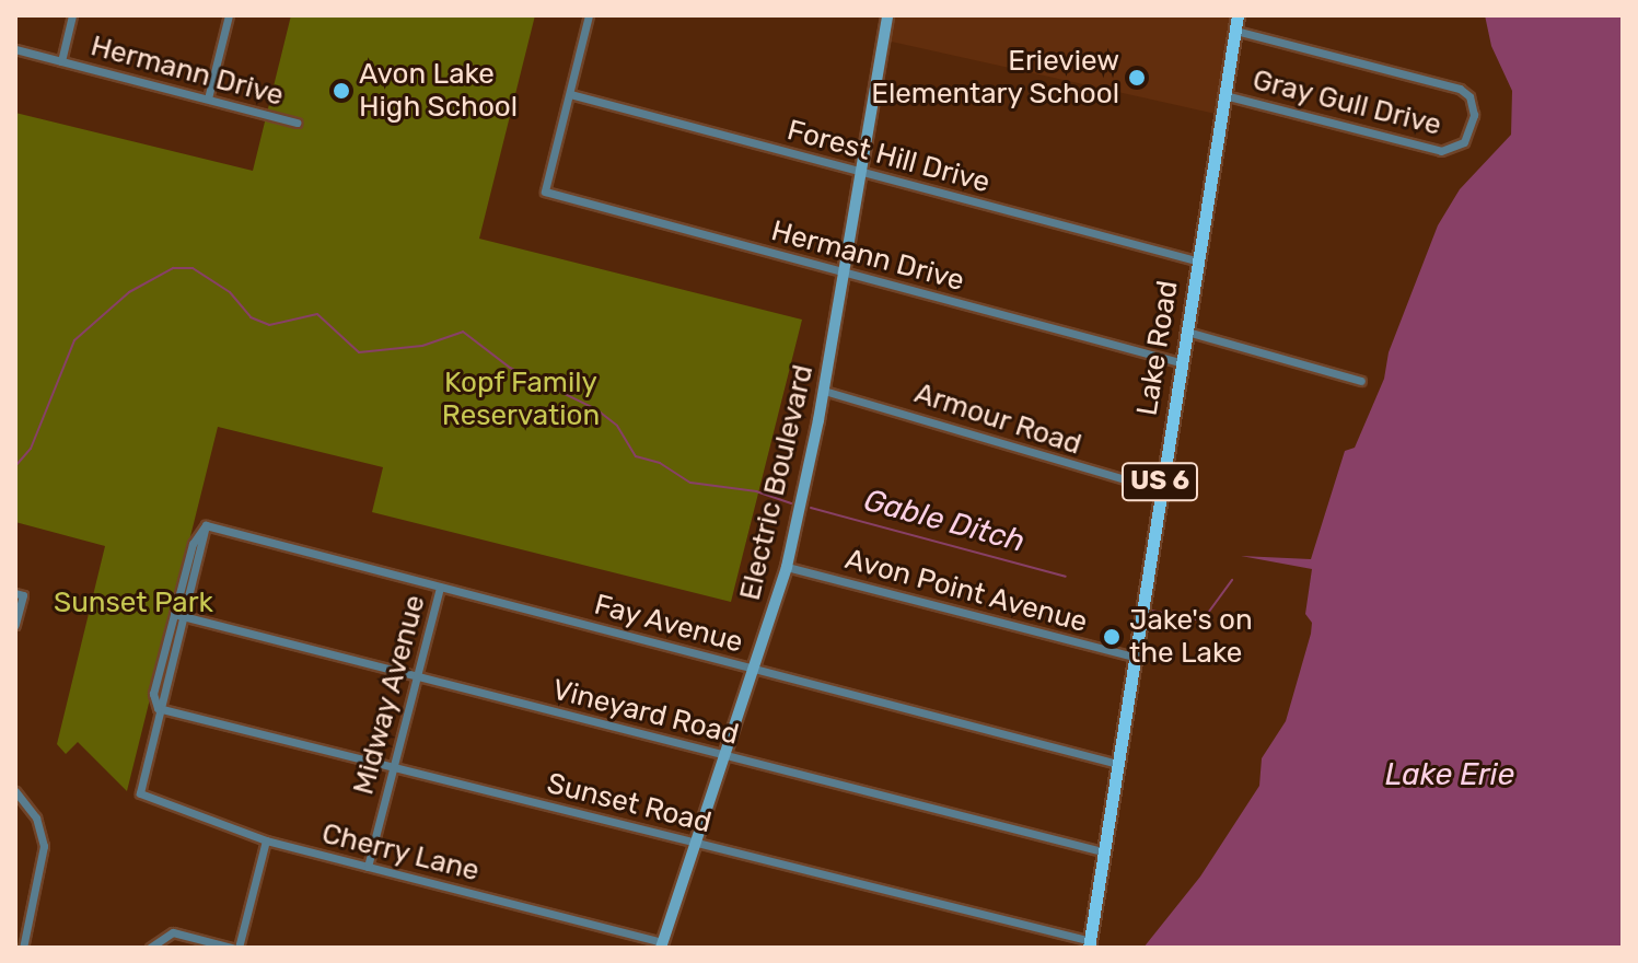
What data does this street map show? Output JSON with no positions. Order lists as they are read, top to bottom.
{
  "streets": {
    "main road": ["Lake Road", "US 6"],
    "street": [
      "Hermann Drive",
      "Gray Gull Drive",
      "Forest Hill Drive",
      "Armour Road",
      "Electric Boulevard",
      "Avon Point Avenue",
      "Fay Avenue",
      "Midway Avenue",
      "Vineyard Road",
      "Sunset Road",
      "Cherry Lane"
    ]
  },
  "crossings": [
    ["Hermann Drive", "Forest Hill Drive"],
    ["Hermann Drive", "Lake Road"],
    ["Hermann Drive", "Electric Boulevard"],
    ["Gray Gull Drive", "Lake Road"],
    ["Forest Hill Drive", "Lake Road"],
    ["Forest Hill Drive", "Electric Boulevard"],
    ["Lake Road", "Armour Road"],
    ["Lake Road", "Avon Point Avenue"],
    ["Lake Road", "Fay Avenue"],
    ["Lake Road", "Vineyard Road"],
    ["Lake Road", "Sunset Road"],
    ["Armour Road", "Electric Boulevard"],
    ["Electric Boulevard", "Avon Point Avenue"],
    ["Electric Boulevard", "Fay Avenue"],
    ["Electric Boulevard", "Vineyard Road"],
    ["Electric Boulevard", "Sunset Road"],
    ["Electric Boulevard", "Cherry Lane"],
    ["Fay Avenue", "Midway Avenue"],
    ["Fay Avenue", "Vineyard Road"],
    ["Midway Avenue", "Vineyard Road"],
    ["Midway Avenue", "Sunset Road"],
    ["Midway Avenue", "Cherry Lane"],
    ["Sunset Road", "Cherry Lane"]
  ],
  "water": ["Gable Ditch", "Lake Erie"],
  "parks": ["Kopf Family Reservation", "Sunset Park"],
  "places": ["Erieview Elementary School", "Avon Lake High School", "Jake's on the Lake"]
}
